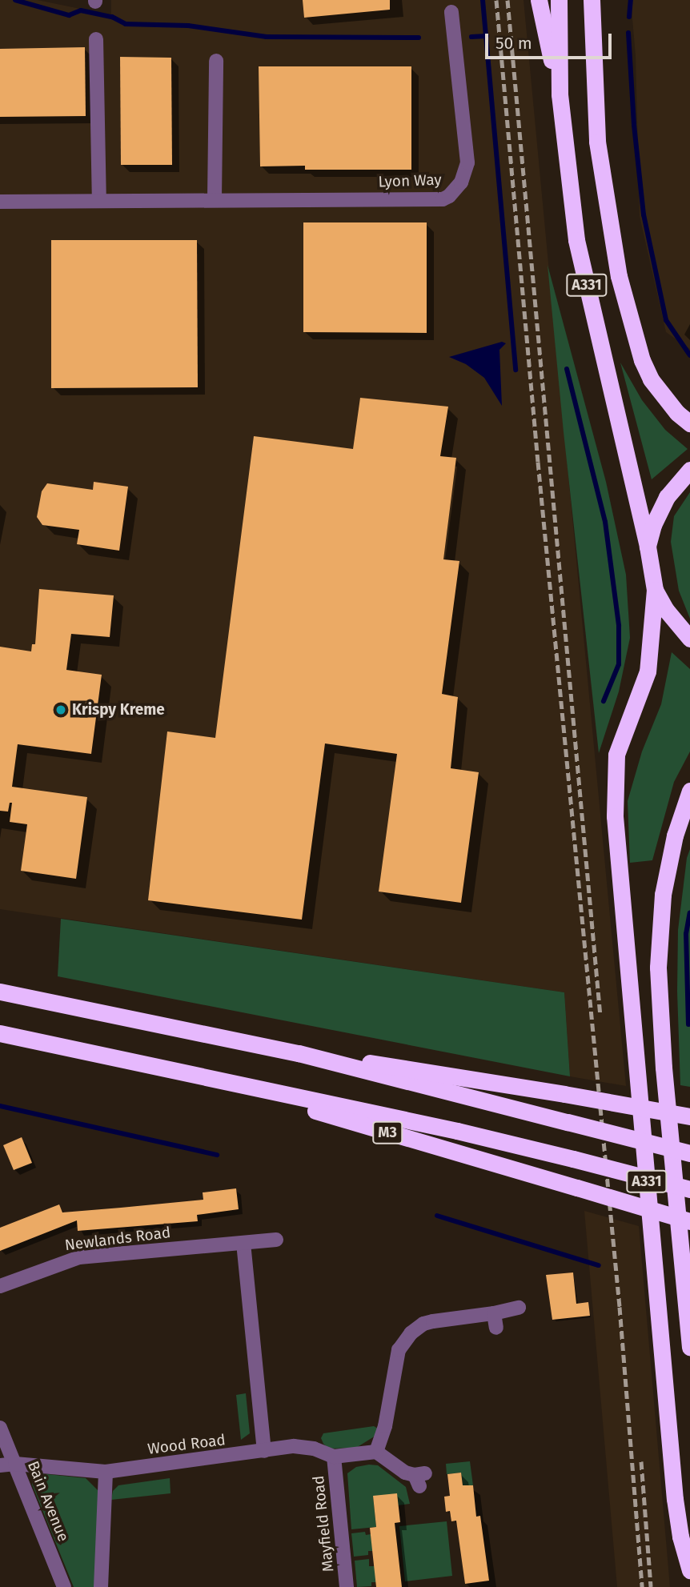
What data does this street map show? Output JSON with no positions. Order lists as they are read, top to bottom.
{
  "streets": {
    "highway": ["A331", "M3"],
    "street": [
      "Lyon Way",
      "Newlands Road",
      "Wood Road",
      "Bain Avenue",
      "Mayfield Road"
    ]
  },
  "crossings": [
    ["Wood Road", "Bain Avenue"],
    ["Wood Road", "Mayfield Road"]
  ],
  "places": ["Krispy Kreme"],
  "scale_bar": "50 m"
}
